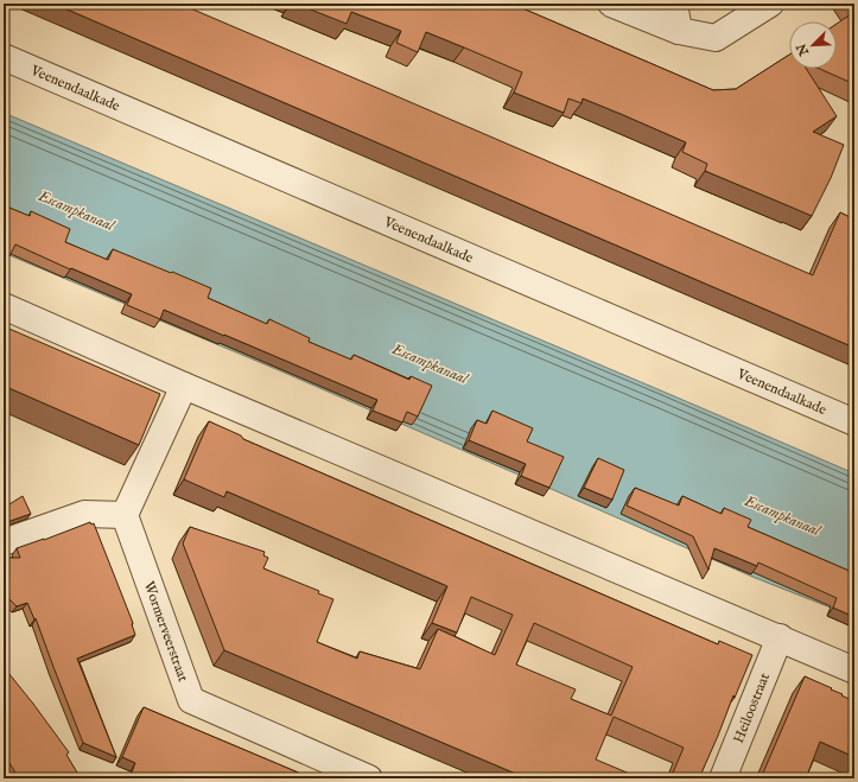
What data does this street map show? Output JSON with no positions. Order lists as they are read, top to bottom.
{
  "streets": {
    "street": ["Veenendaalkade", "Wormerveerstraat", "Heiloostraat"]
  },
  "water": ["Escampkanaal"],
  "north": "bottom left"
}
